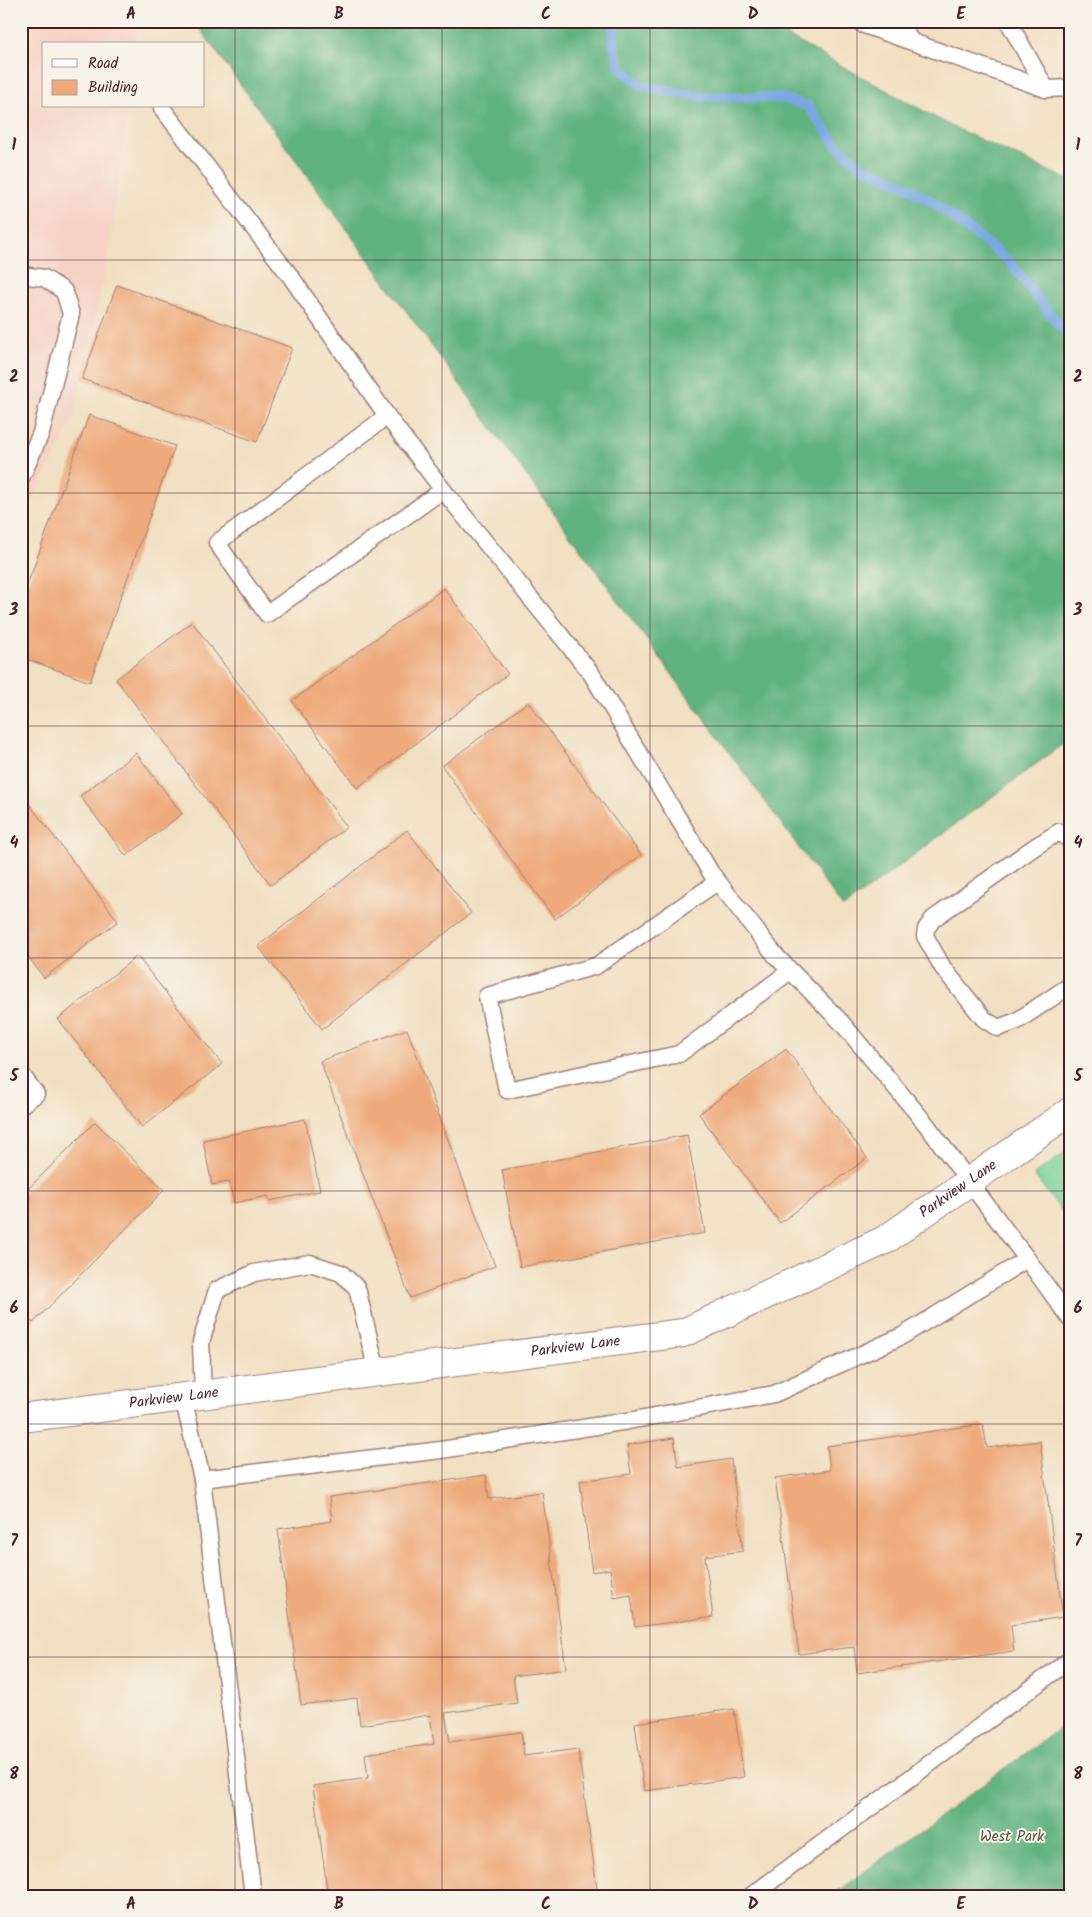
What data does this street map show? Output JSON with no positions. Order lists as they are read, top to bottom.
{
  "streets": {
    "street": ["Parkview Lane"]
  },
  "parks": ["West Park"],
  "legend": ["Road", "Building"],
  "grid": {
    "columns": [
      "A",
      "B",
      "C",
      "D",
      "E"
    ],
    "rows": [
      "1",
      "2",
      "3",
      "4",
      "5",
      "6",
      "7",
      "8"
    ]
  }
}
